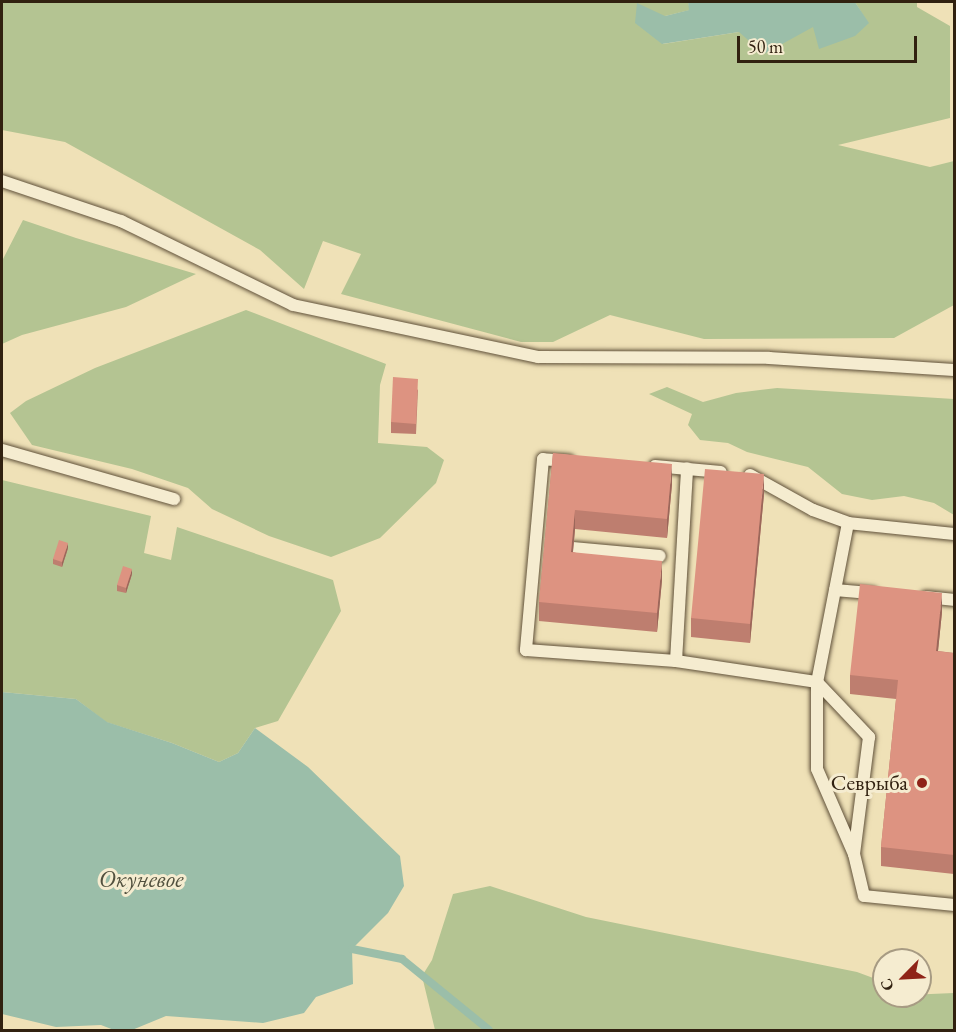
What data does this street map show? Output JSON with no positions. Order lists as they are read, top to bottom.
{
  "water": ["Окуневое"],
  "places": ["Севрыба"],
  "scale_bar": "50 m",
  "north": "bottom left"
}
